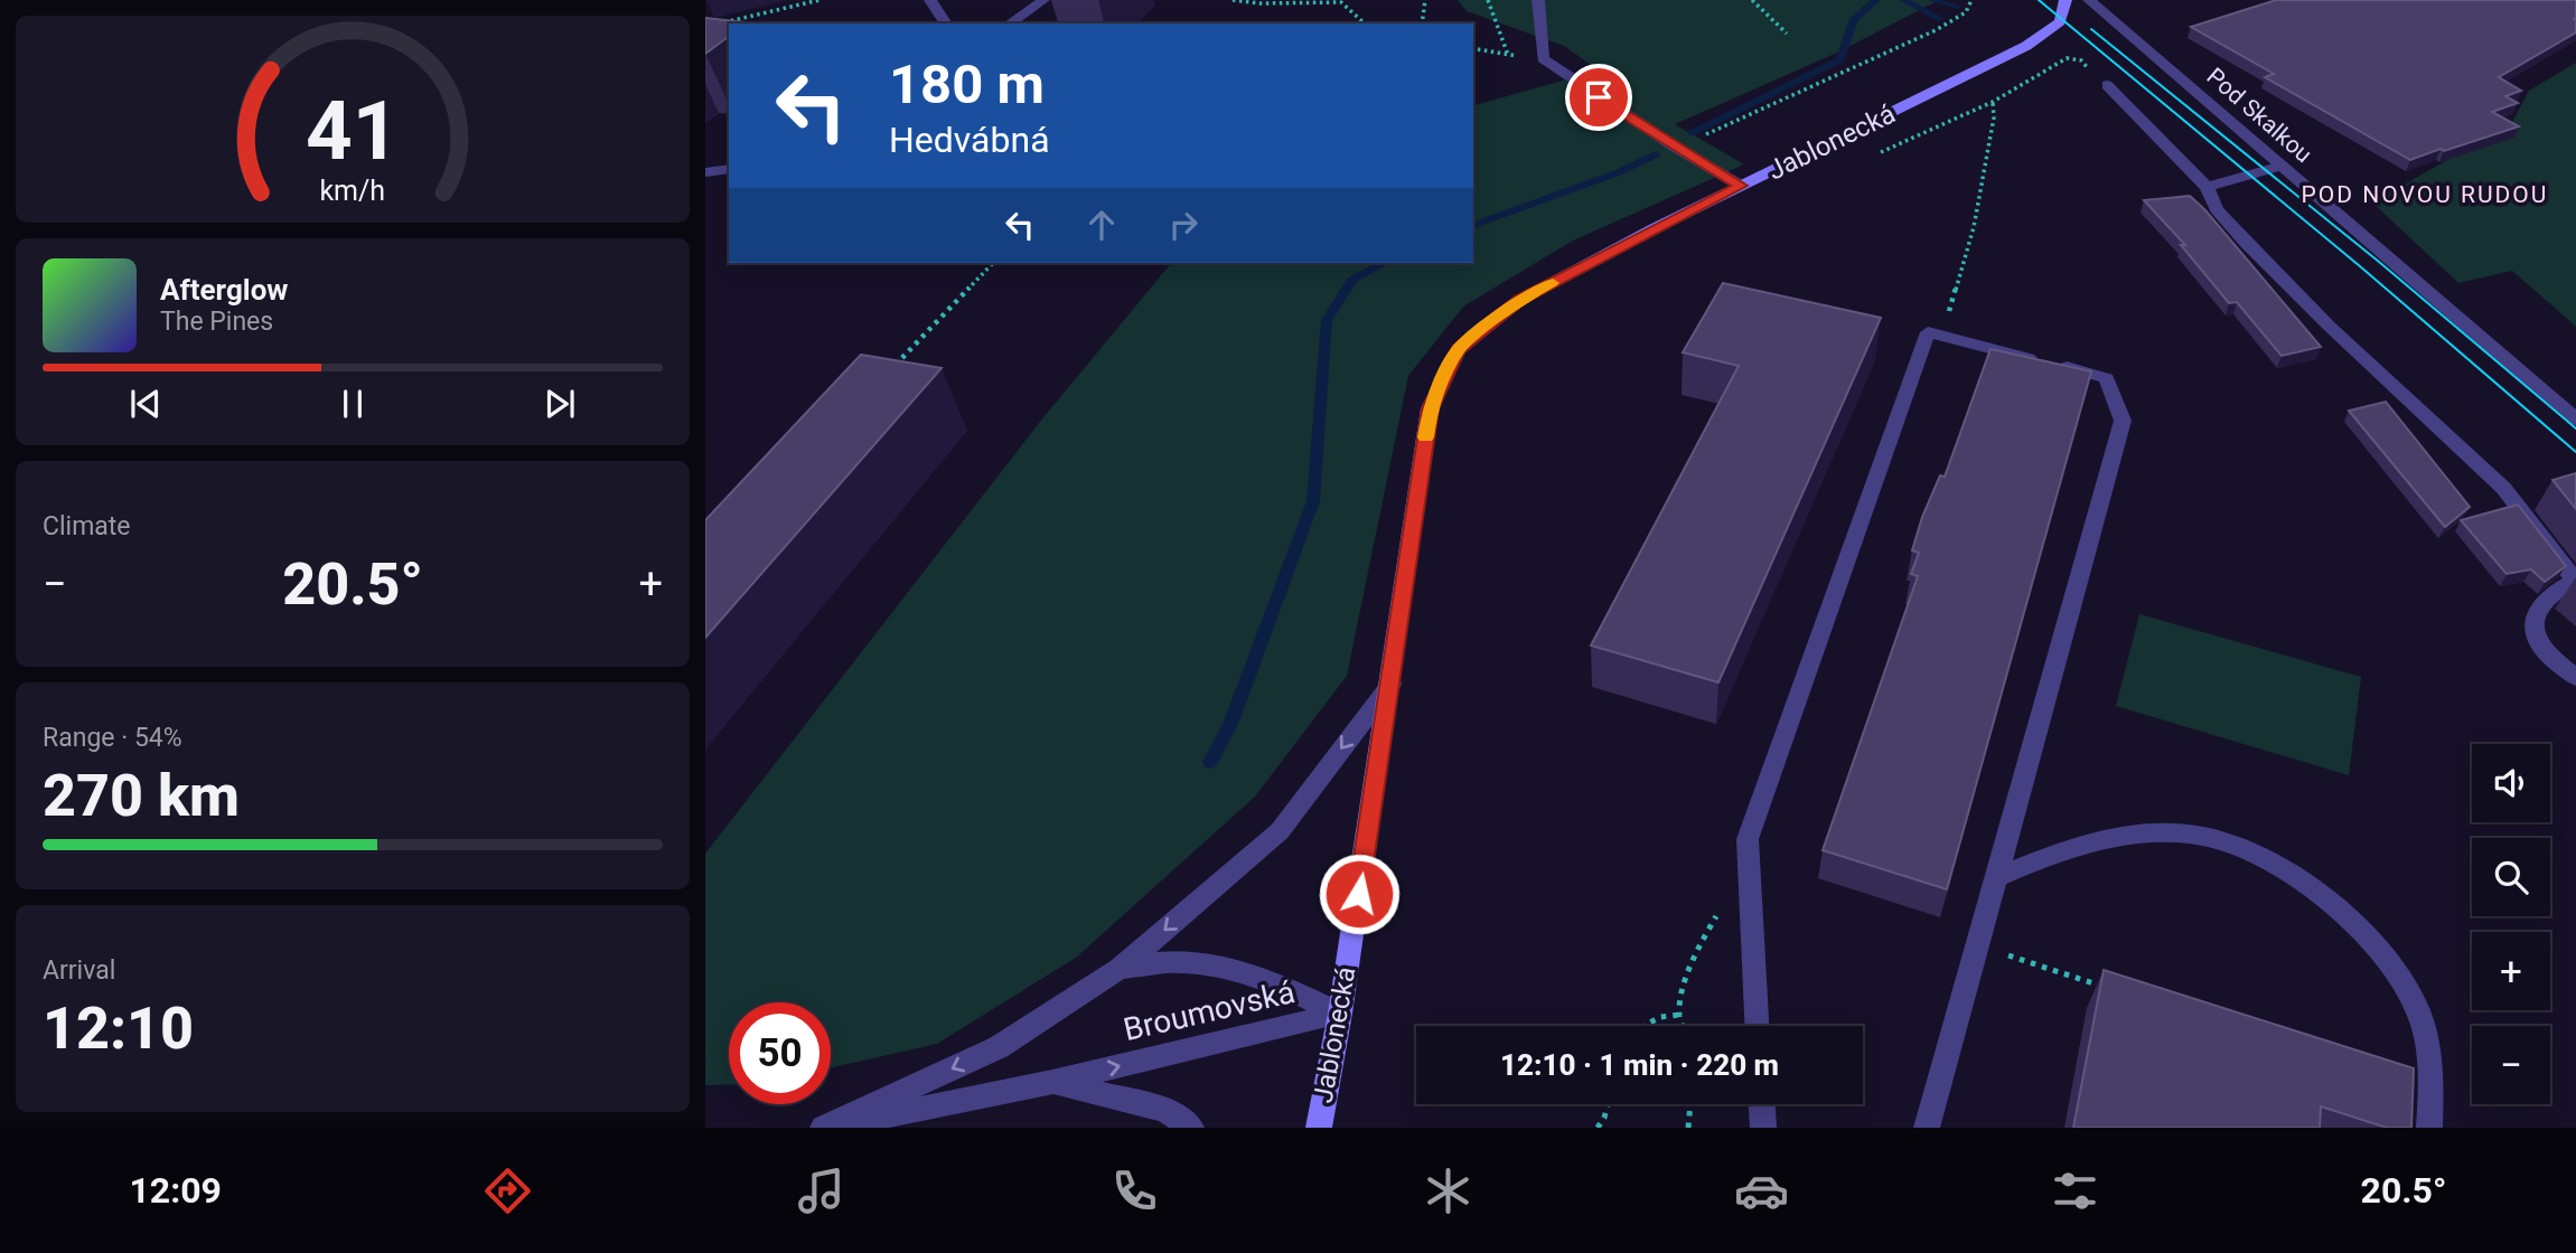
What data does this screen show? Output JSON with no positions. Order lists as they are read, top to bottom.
{
  "streets": {
    "main road": ["Jablonecká"],
    "street": ["Pod Skalkou", "Broumovská"]
  },
  "crossings": [
    ["Jablonecká", "Broumovská"]
  ],
  "districts": ["POD NOVOU RUDOU"],
  "page": {
    "turn": ["180 m", "Hedvábná"],
    "song": ["Afterglow", "The Pines"],
    "tile": [
      "Climate",
      ["Range · 54%", "270 km"],
      ["Arrival", "12:10"]
    ],
    "heat": ["−", "20.5°", "+"],
    "map_buttons": ["+", "−"],
    "limit": "50",
    "trip": "12:10 · 1 min · 220 m",
    "tabs": ["12:09", "20.5°"],
    "gauge": ["41", "km/h"]
  }
}
